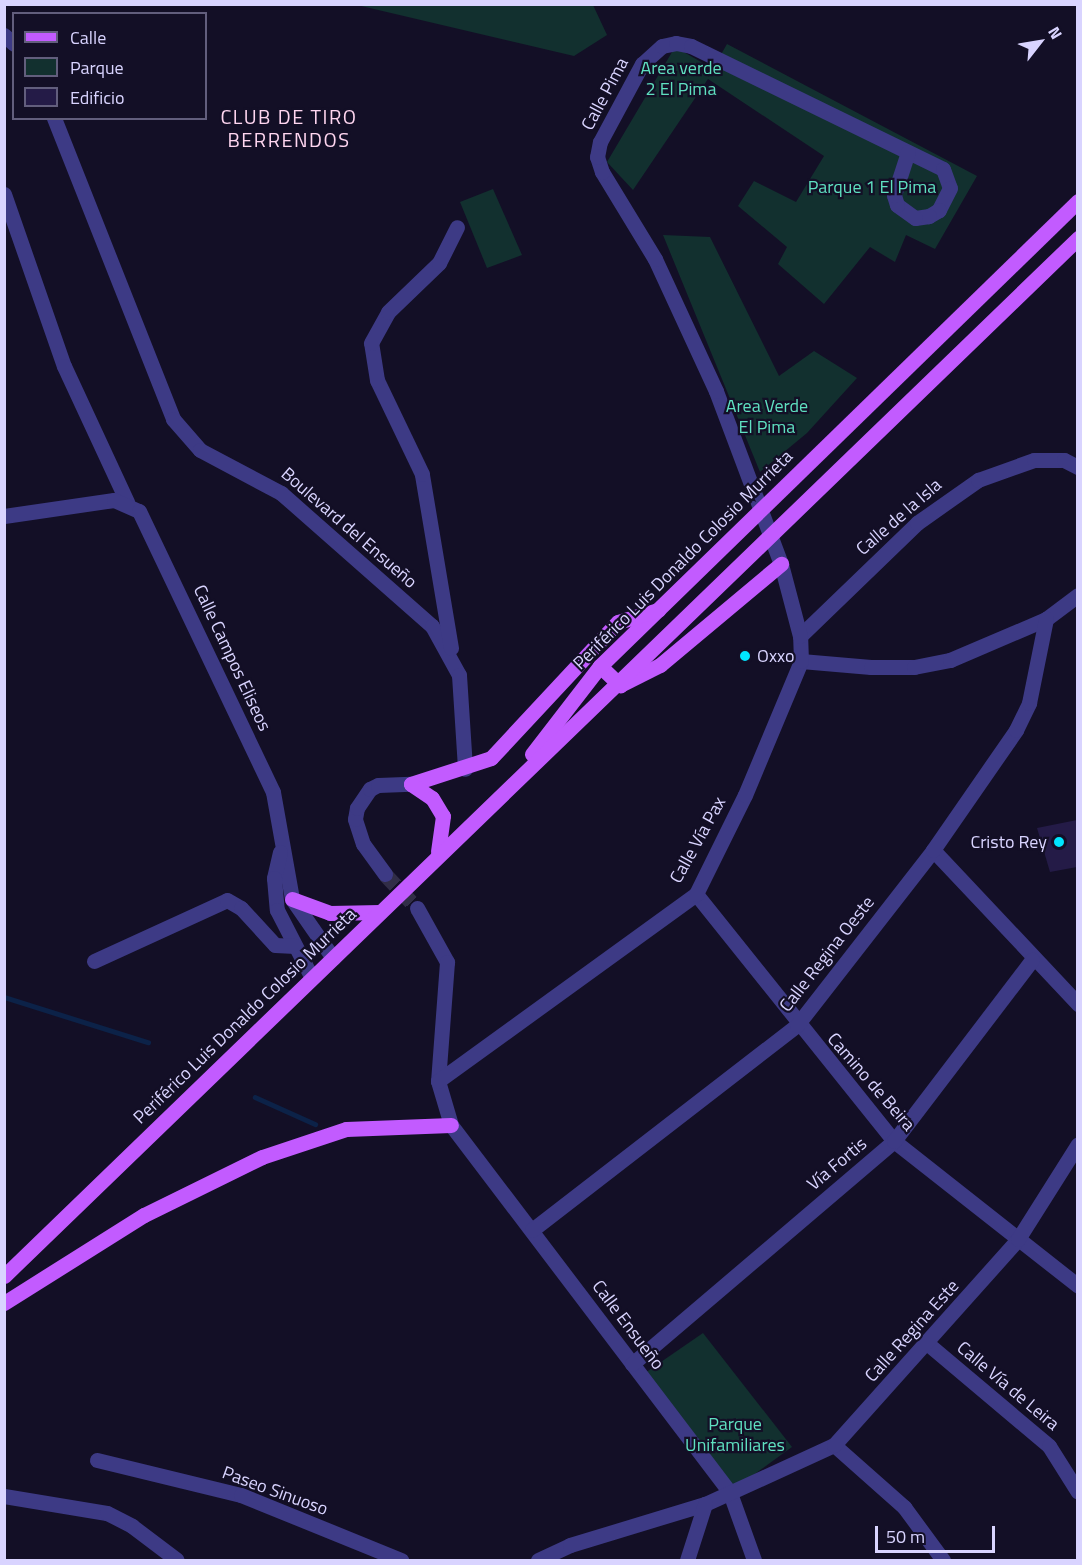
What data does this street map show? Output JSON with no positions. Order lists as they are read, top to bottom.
{
  "streets": {
    "main road": ["Periférico Luis Donaldo Colosio Murrieta"],
    "street": [
      "Calle Pima",
      "Calle de la Isla",
      "Boulevard del Ensueño",
      "Calle Campos Eliseos",
      "Calle Vía Pax",
      "Calle Regina Oeste",
      "Camino de Beira",
      "Vía Fortis",
      "Calle Ensueño",
      "Calle Regina Este",
      "Calle Vía de Leira",
      "Paseo Sinuoso"
    ]
  },
  "crossings": [
    ["Calle Pima", "Periférico Luis Donaldo Colosio Murrieta"],
    ["Calle Pima", "Calle Vía Pax"],
    ["Calle de la Isla", "Calle Vía Pax"],
    ["Periférico Luis Donaldo Colosio Murrieta", "Calle Campos Eliseos"],
    ["Periférico Luis Donaldo Colosio Murrieta", "Calle Vía Pax"],
    ["Calle Vía Pax", "Camino de Beira"],
    ["Calle Regina Oeste", "Camino de Beira"],
    ["Calle Regina Oeste", "Calle Ensueño"],
    ["Camino de Beira", "Vía Fortis"],
    ["Camino de Beira", "Calle Regina Este"],
    ["Vía Fortis", "Calle Ensueño"],
    ["Calle Ensueño", "Calle Regina Este"],
    ["Calle Regina Este", "Calle Vía de Leira"]
  ],
  "districts": ["CLUB DE TIRO BERRENDOS"],
  "parks": [
    "Area verde 2 El Pima",
    "Parque 1 El Pima",
    "Area Verde El Pima",
    "Parque Unifamiliares"
  ],
  "places": ["Oxxo", "Cristo Rey"],
  "legend": ["Calle", "Parque", "Edificio"],
  "scale_bar": "50 m",
  "north": "top right"
}
